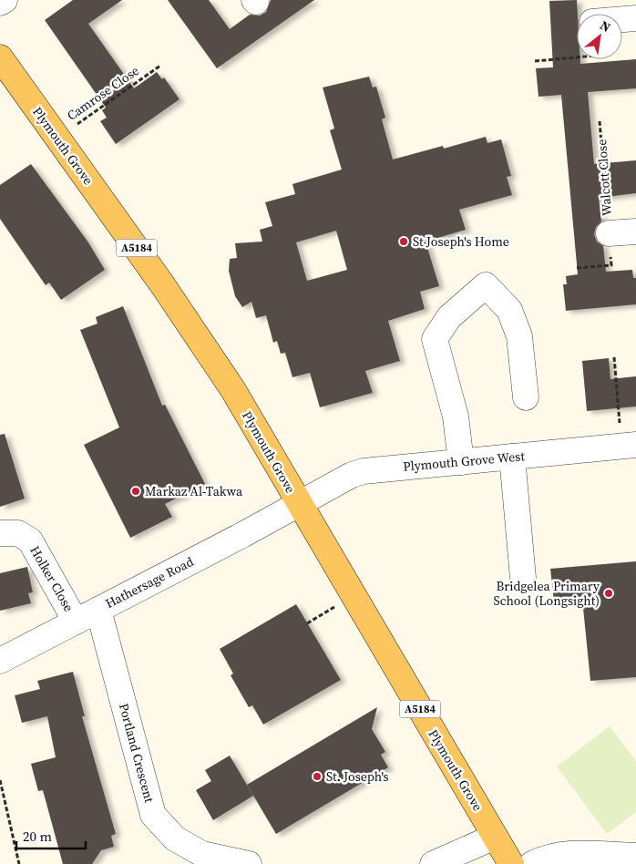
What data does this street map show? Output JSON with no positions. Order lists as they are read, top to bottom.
{
  "streets": {
    "main road": ["Plymouth Grove", "A5184"],
    "street": [
      "Walcott Close",
      "Plymouth Grove West",
      "Holker Close",
      "Hathersage Road",
      "Portland Crescent"
    ],
    "path": ["Camrose Close"]
  },
  "crossings": [
    ["Camrose Close", "Plymouth Grove"],
    ["Plymouth Grove", "Plymouth Grove West"],
    ["Plymouth Grove", "Hathersage Road"],
    ["Plymouth Grove West", "Hathersage Road"],
    ["Holker Close", "Hathersage Road"],
    ["Hathersage Road", "Portland Crescent"]
  ],
  "places": [
    "St Joseph's Home",
    "Markaz Al-Takwa",
    "Bridgelea Primary School (Longsight)",
    "St. Joseph's"
  ],
  "scale_bar": "20 m",
  "north": "top right"
}
